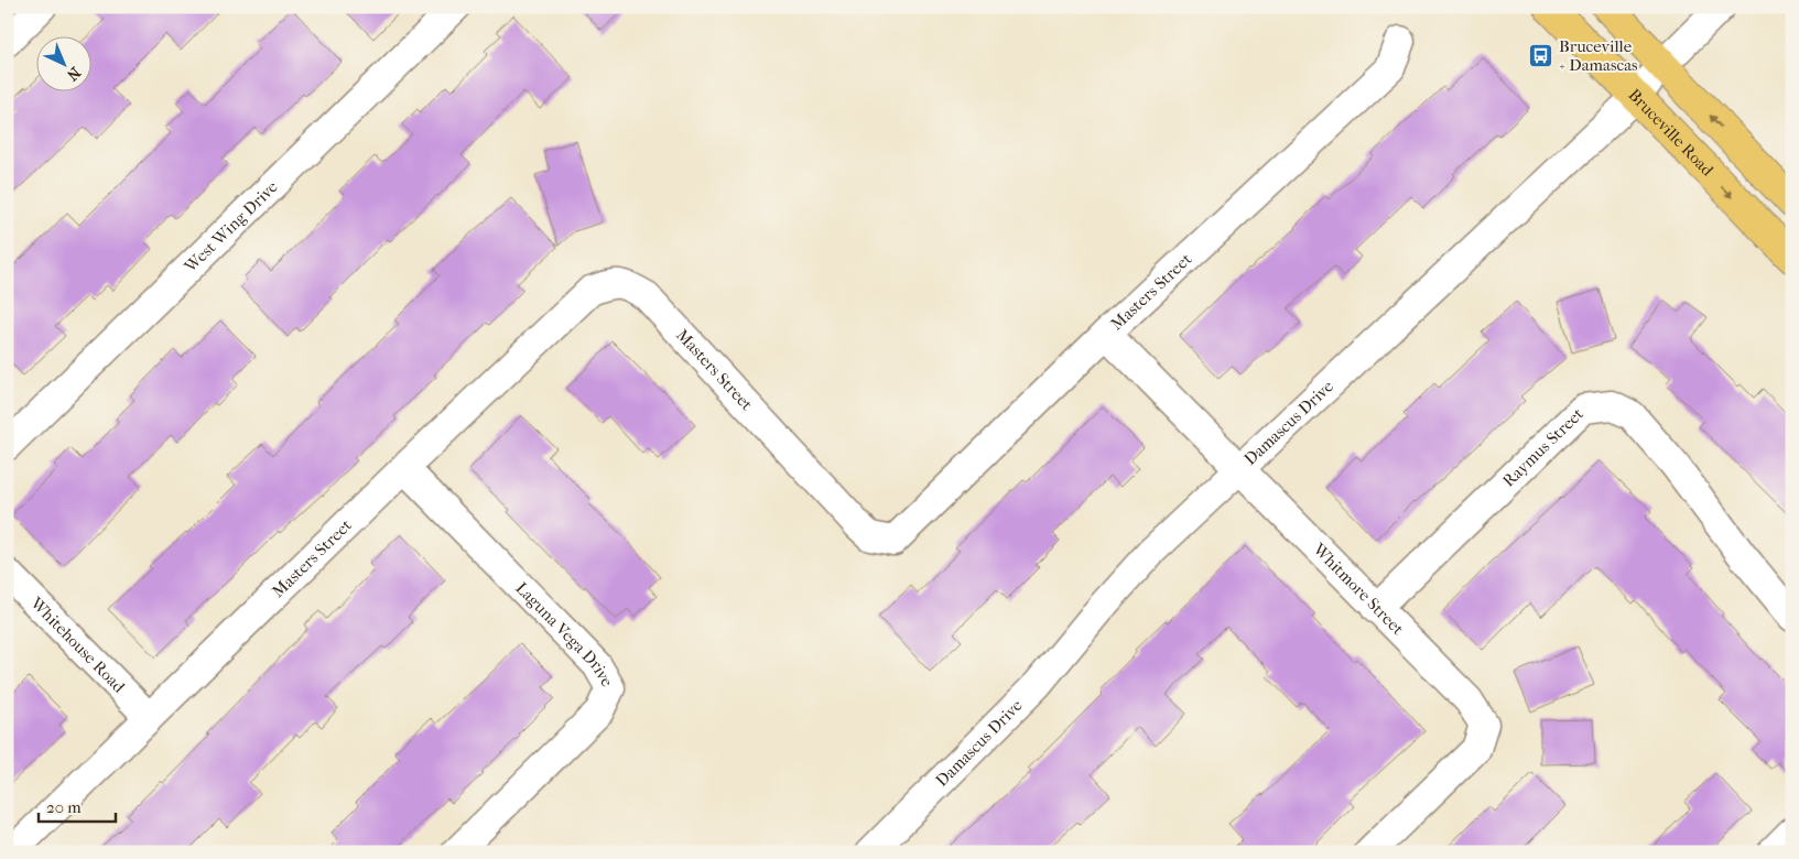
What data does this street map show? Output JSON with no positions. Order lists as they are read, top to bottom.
{
  "streets": {
    "main road": ["Bruceville Road"],
    "street": [
      "West Wing Drive",
      "Masters Street",
      "Damascus Drive",
      "Raymus Street",
      "Whitmore Street",
      "Laguna Vega Drive",
      "Whitehouse Road"
    ]
  },
  "crossings": [
    ["Bruceville Road", "Damascus Drive"],
    ["Masters Street", "Whitmore Street"],
    ["Masters Street", "Laguna Vega Drive"],
    ["Masters Street", "Whitehouse Road"],
    ["Damascus Drive", "Whitmore Street"],
    ["Raymus Street", "Whitmore Street"]
  ],
  "places": {
    "bus stop": ["Bruceville + Damascas"]
  },
  "scale_bar": "20 m",
  "north": "bottom right"
}
